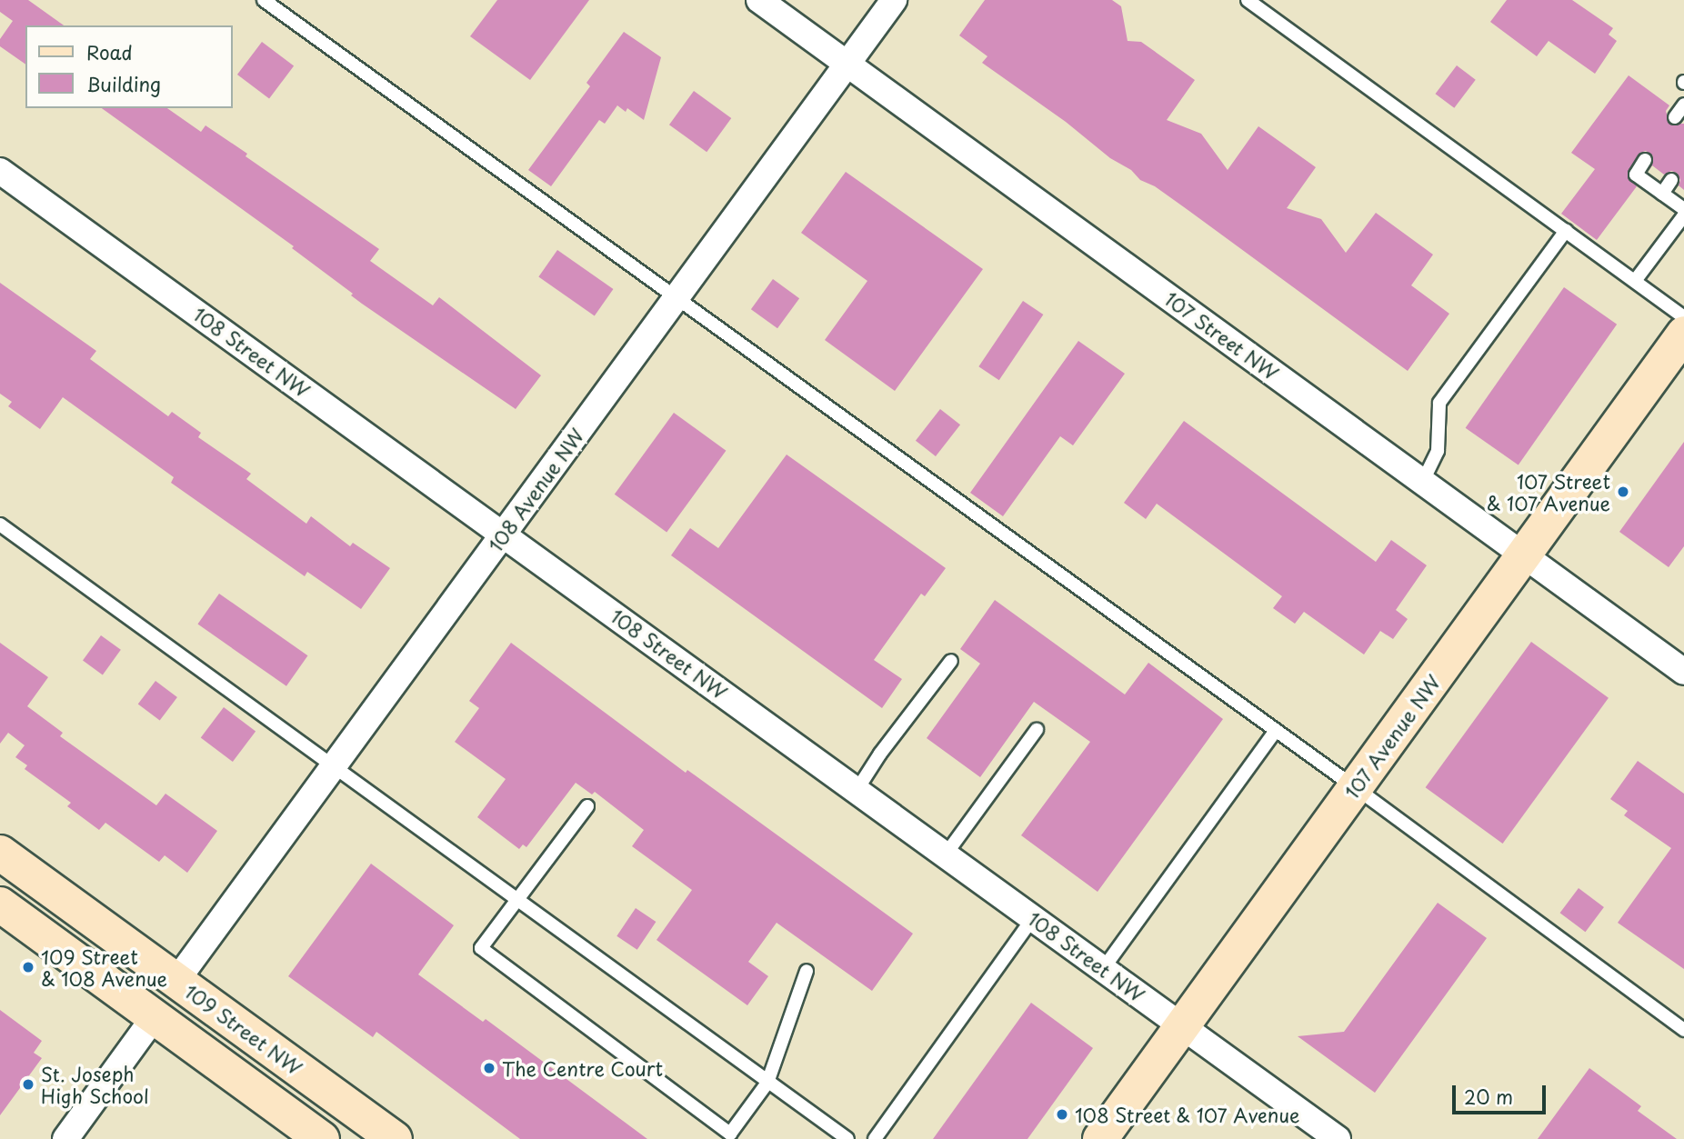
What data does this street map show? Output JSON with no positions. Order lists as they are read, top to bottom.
{
  "streets": {
    "main road": ["107 Avenue NW", "109 Street NW"],
    "street": ["107 Street NW", "108 Street NW", "108 Avenue NW"]
  },
  "crossings": [
    ["107 Street NW", "108 Avenue NW"],
    ["107 Street NW", "107 Avenue NW"],
    ["108 Street NW", "108 Avenue NW"],
    ["108 Street NW", "107 Avenue NW"],
    ["108 Avenue NW", "109 Street NW"]
  ],
  "places": [
    "107 Street & 107 Avenue",
    "109 Street & 108 Avenue",
    "The Centre Court",
    "St. Joseph High School",
    "108 Street & 107 Avenue"
  ],
  "legend": ["Road", "Building"],
  "scale_bar": "20 m"
}
